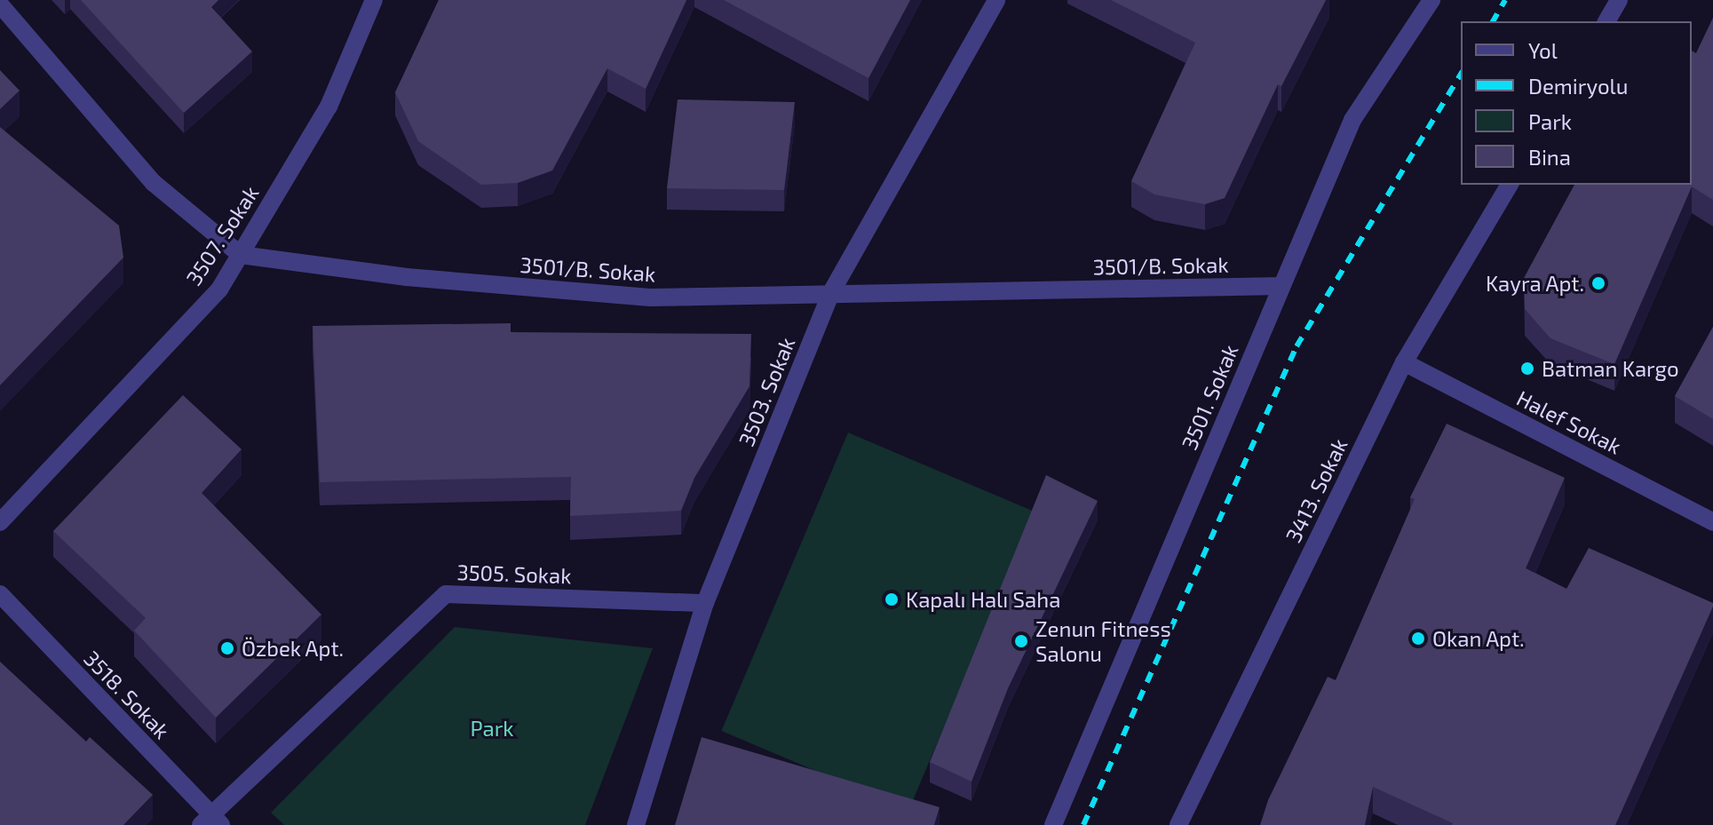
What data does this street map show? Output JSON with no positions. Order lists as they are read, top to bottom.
{
  "streets": {
    "street": [
      "3507. Sokak",
      "3501/B. Sokak",
      "3503. Sokak",
      "3501. Sokak",
      "Halef Sokak",
      "3413. Sokak",
      "3505. Sokak",
      "3518. Sokak"
    ]
  },
  "crossings": [
    ["3507. Sokak", "3501/B. Sokak"],
    ["3501/B. Sokak", "3503. Sokak"],
    ["3501/B. Sokak", "3501. Sokak"],
    ["3503. Sokak", "3505. Sokak"],
    ["Halef Sokak", "3413. Sokak"],
    ["3505. Sokak", "3518. Sokak"]
  ],
  "parks": ["Park"],
  "places": [
    "Kayra Apt.",
    "Batman Kargo",
    "Kapalı Halı Saha",
    "Okan Apt.",
    "Zenun Fitness Salonu",
    "Özbek Apt."
  ],
  "legend": [
    "Yol",
    "Demiryolu",
    "Park",
    "Bina"
  ]
}
